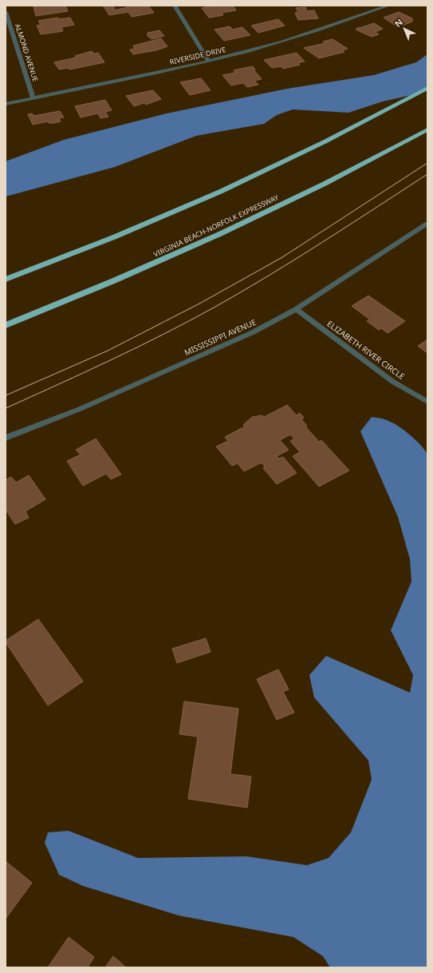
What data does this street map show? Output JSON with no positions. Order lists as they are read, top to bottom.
{
  "streets": {
    "highway": ["VIRGINIA BEACH-NORFOLK EXPRESSWAY"],
    "street": [
      "ALMOND AVENUE",
      "RIVERSIDE DRIVE",
      "MISSISSIPPI AVENUE",
      "ELIZABETH RIVER CIRCLE"
    ]
  },
  "crossings": [
    ["ALMOND AVENUE", "RIVERSIDE DRIVE"],
    ["MISSISSIPPI AVENUE", "ELIZABETH RIVER CIRCLE"]
  ],
  "north": "top left"
}
